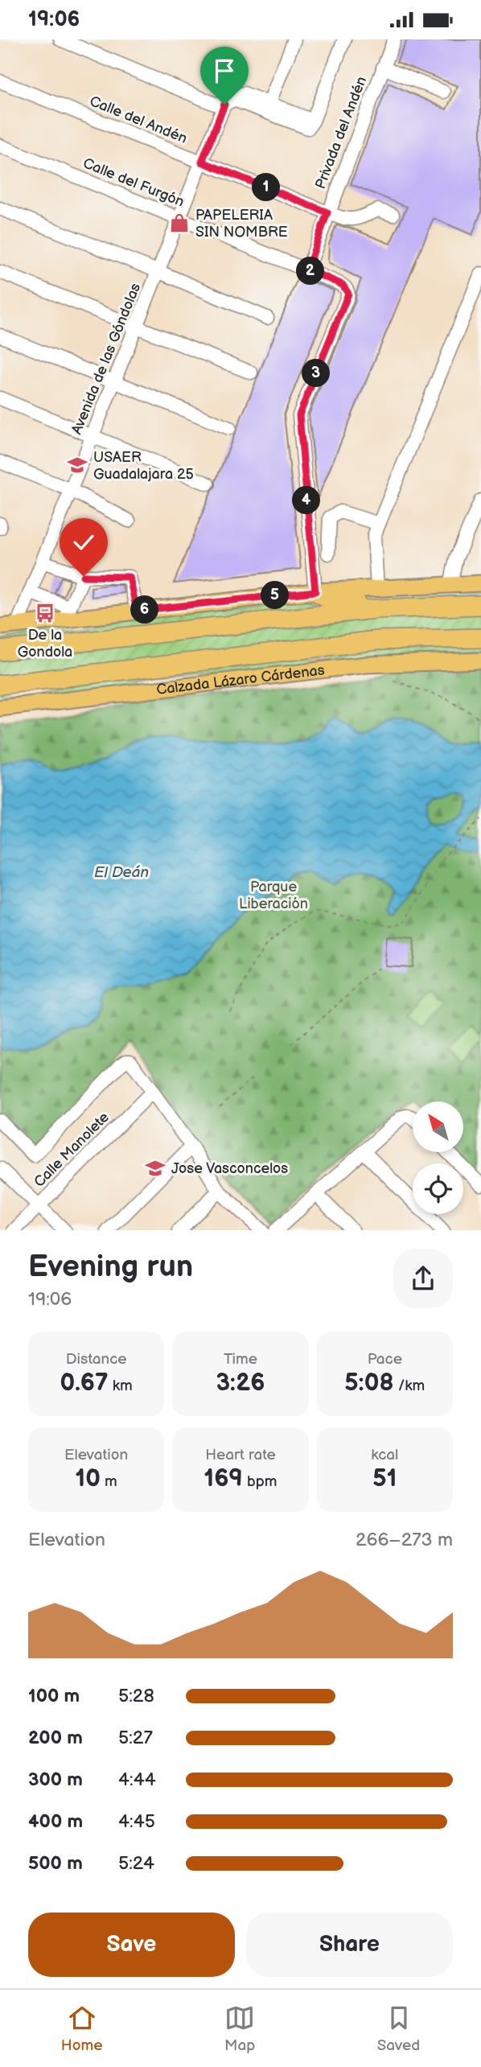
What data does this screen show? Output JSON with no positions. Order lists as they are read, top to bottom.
{
  "streets": {
    "highway": ["Calzada Lázaro Cárdenas"],
    "street": [
      "Calle del Andén",
      "Privada del Andén",
      "Calle del Furgón",
      "Avenida de las Góndolas",
      "Calle Manolete"
    ]
  },
  "crossings": [
    ["Calle del Andén", "Privada del Andén"],
    ["Calle del Andén", "Avenida de las Góndolas"],
    ["Privada del Andén", "Calle del Furgón"],
    ["Calle del Furgón", "Avenida de las Góndolas"]
  ],
  "water": ["El Deán"],
  "parks": ["Parque Liberación"],
  "places": {
    "shop": ["PAPELERIA SIN NOMBRE"],
    "school or university": ["USAER Guadalajara 25", "Jose Vasconcelos"],
    "bus stop": ["De la Gondola"]
  },
  "north": "top left",
  "page": {
    "status": "19:06",
    "pins": [
      "1",
      "2",
      "3",
      "4",
      "5",
      "6"
    ],
    "heading": ["Evening run", "19:06"],
    "stats": [
      ["Distance", "0.67 km"],
      ["Time", "3:26"],
      ["Pace", "5:08 /km"],
      ["Elevation", "10 m"],
      ["Heart rate", "169 bpm"],
      ["kcal", "51"]
    ],
    "chart": ["Elevation", "266–273 m"],
    "list": [
      {
        "name": "100 m",
        "note": "5:28"
      },
      {
        "name": "200 m",
        "note": "5:27"
      },
      {
        "name": "300 m",
        "note": "4:44"
      },
      {
        "name": "400 m",
        "note": "4:45"
      },
      {
        "name": "500 m",
        "note": "5:24"
      }
    ],
    "buttons": ["Save", "Share"],
    "tabs": ["Home", "Map", "Saved"]
  }
}
